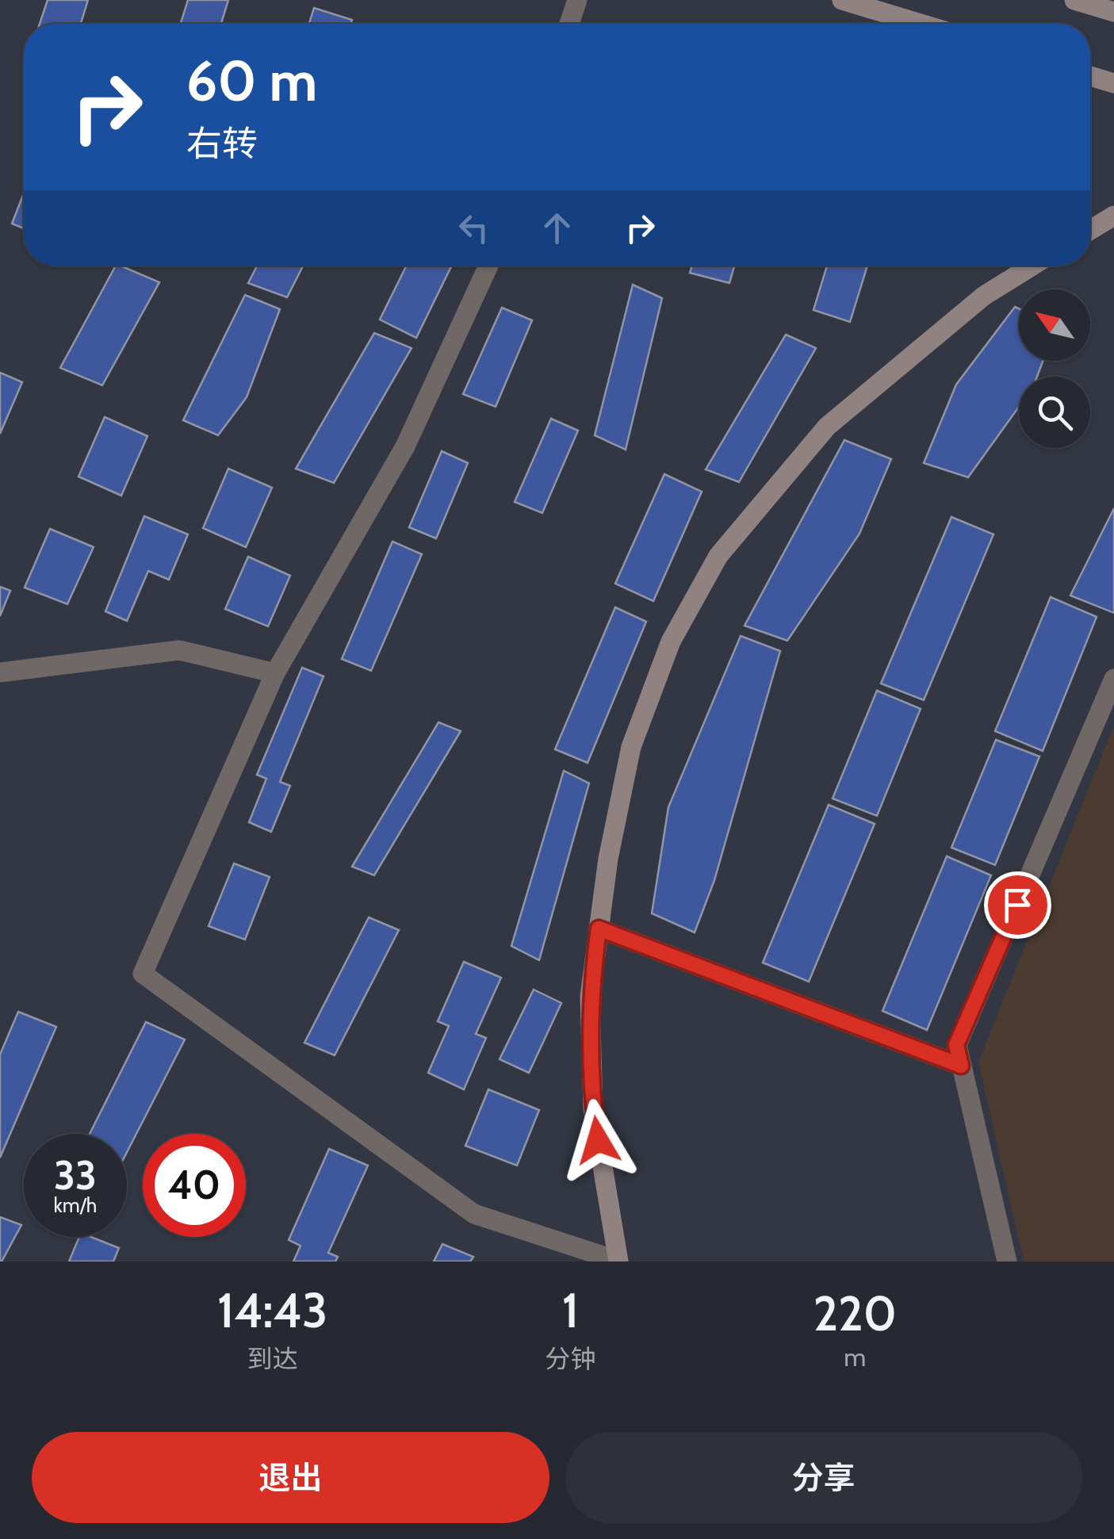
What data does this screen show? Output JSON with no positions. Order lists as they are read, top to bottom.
{
  "north": "top left",
  "page": {
    "turn": ["60 m", "右转"],
    "speed": "33 km/h",
    "limit": "40",
    "eta": [
      "14:43",
      "到达",
      "1",
      "分钟",
      "220",
      "m"
    ],
    "buttons": ["退出", "分享"]
  }
}
